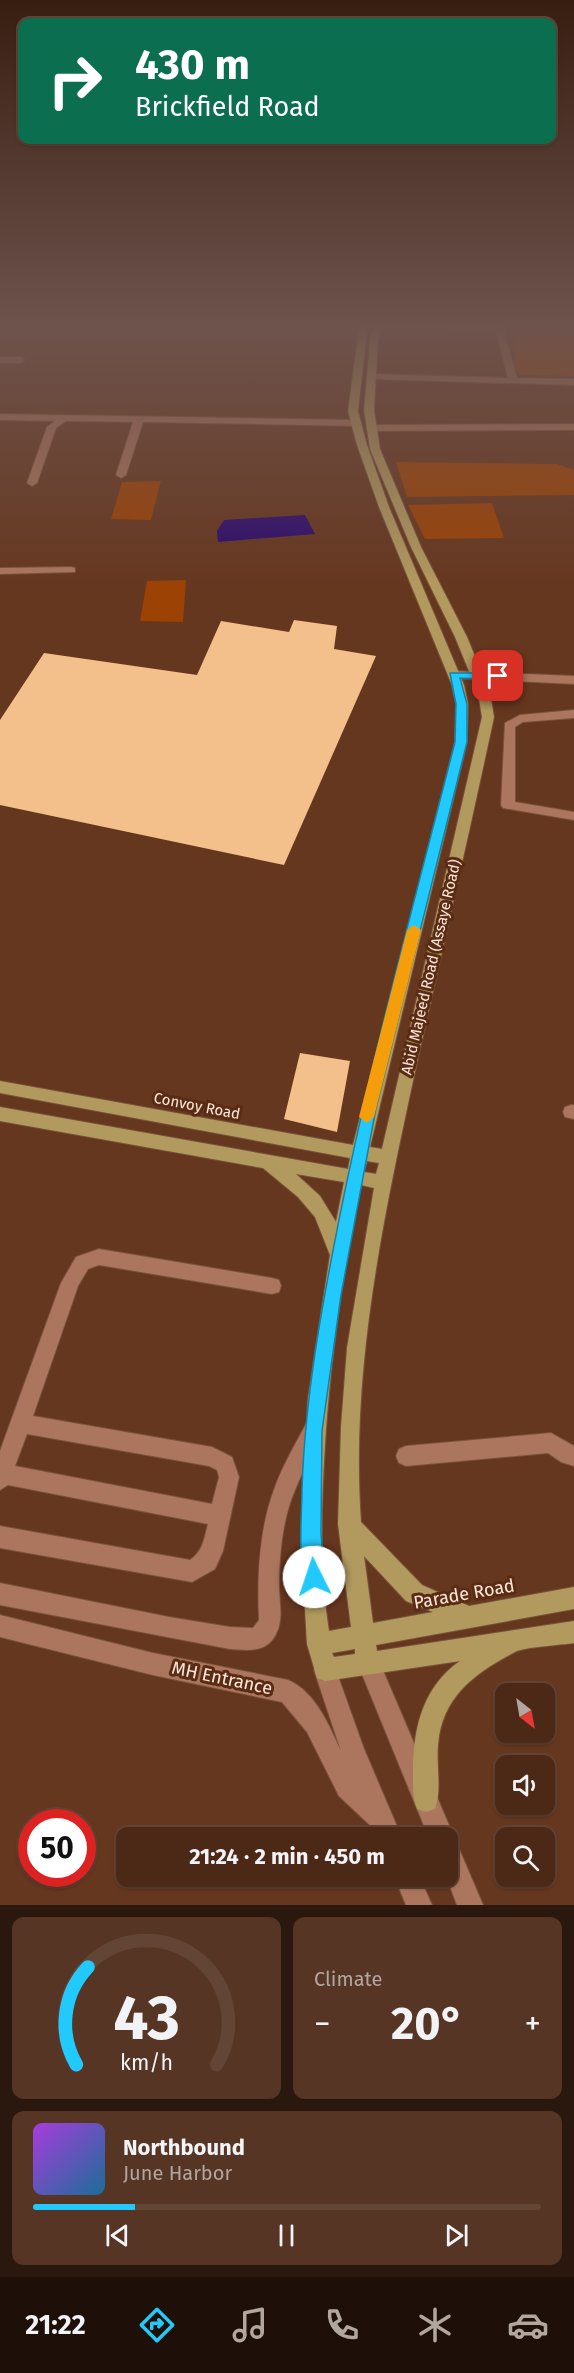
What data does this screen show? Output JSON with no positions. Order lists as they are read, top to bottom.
{
  "streets": {
    "main road": ["Abid Majeed Road (Assaye Road)", "Convoy Road", "Parade Road"],
    "street": ["MH Entrance"]
  },
  "crossings": [
    ["Abid Majeed Road (Assaye Road)", "Convoy Road"],
    ["Abid Majeed Road (Assaye Road)", "Parade Road"]
  ],
  "north": "bottom right",
  "page": {
    "turn": ["430 m", "Brickfield Road"],
    "limit": "50",
    "trip": "21:24 · 2 min · 450 m",
    "tile": "Climate",
    "heat": ["−", "20°", "+"],
    "song": ["Northbound", "June Harbor"],
    "tabs": "21:22",
    "gauge": ["43", "km/h"]
  }
}
